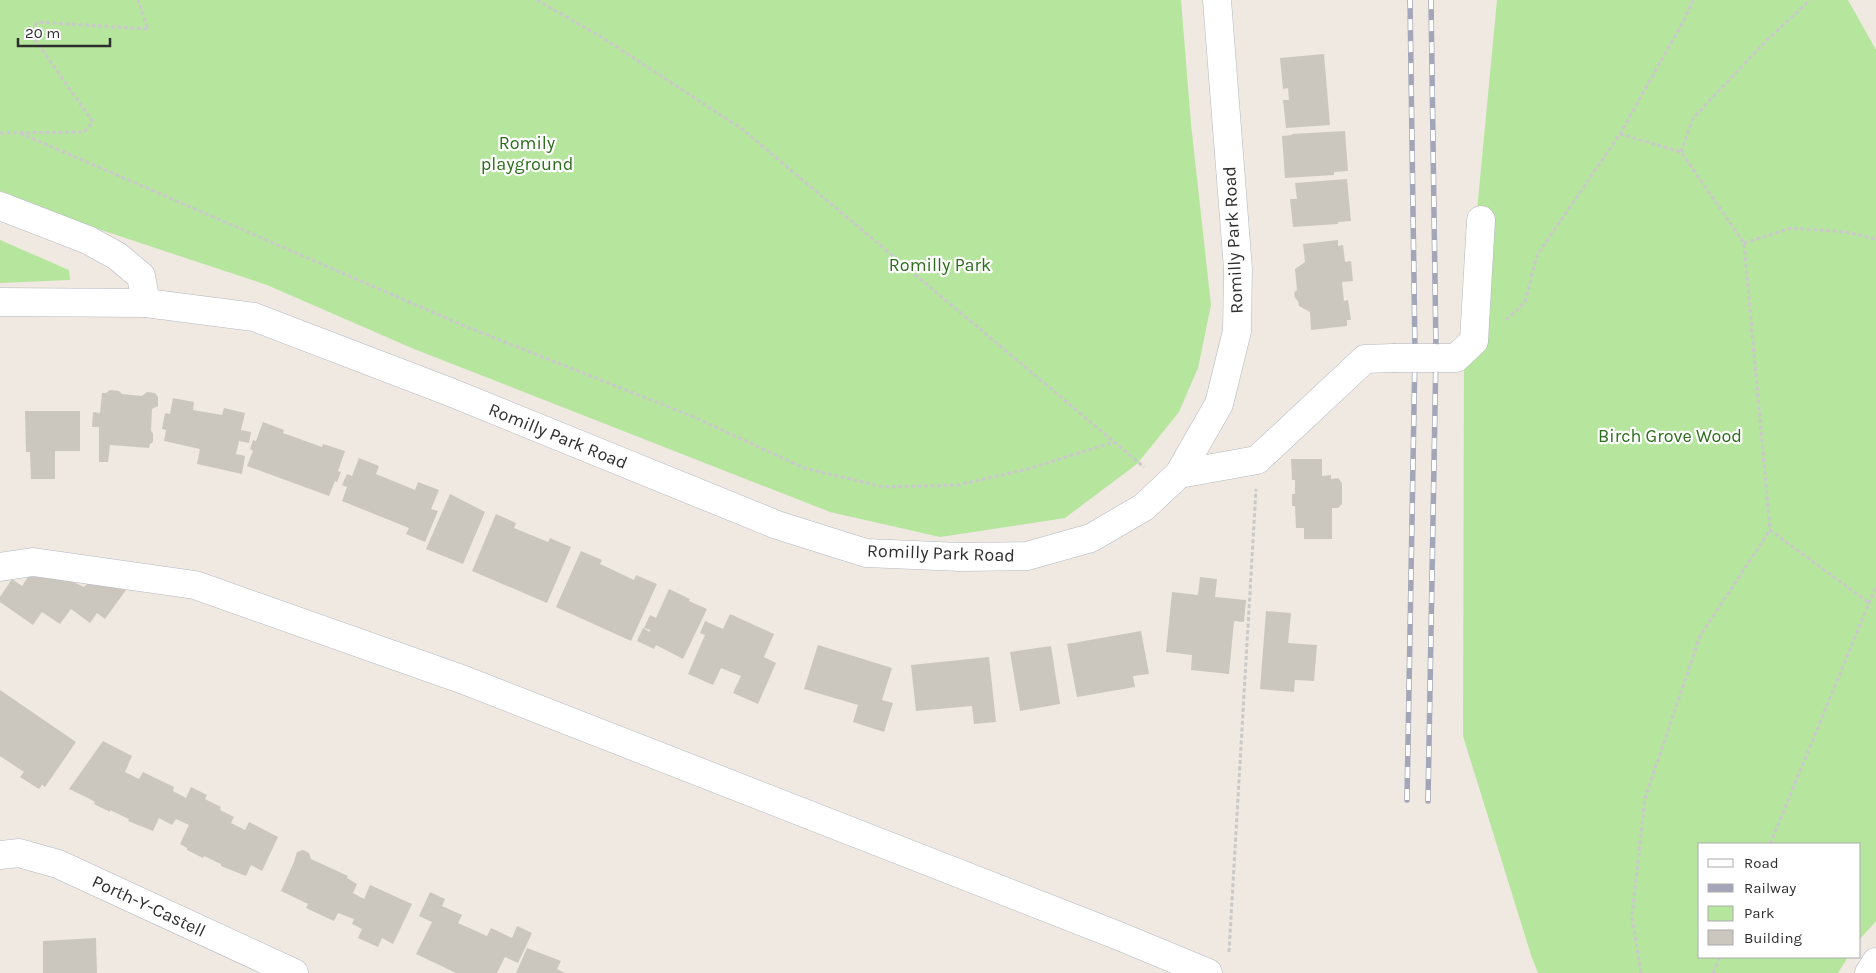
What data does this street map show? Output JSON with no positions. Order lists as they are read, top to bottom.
{
  "streets": {
    "street": ["Romilly Park Road", "Porth-Y-Castell"]
  },
  "parks": ["Romily playground", "Romilly Park", "Birch Grove Wood"],
  "legend": [
    "Road",
    "Railway",
    "Park",
    "Building"
  ],
  "scale_bar": "20 m"
}
